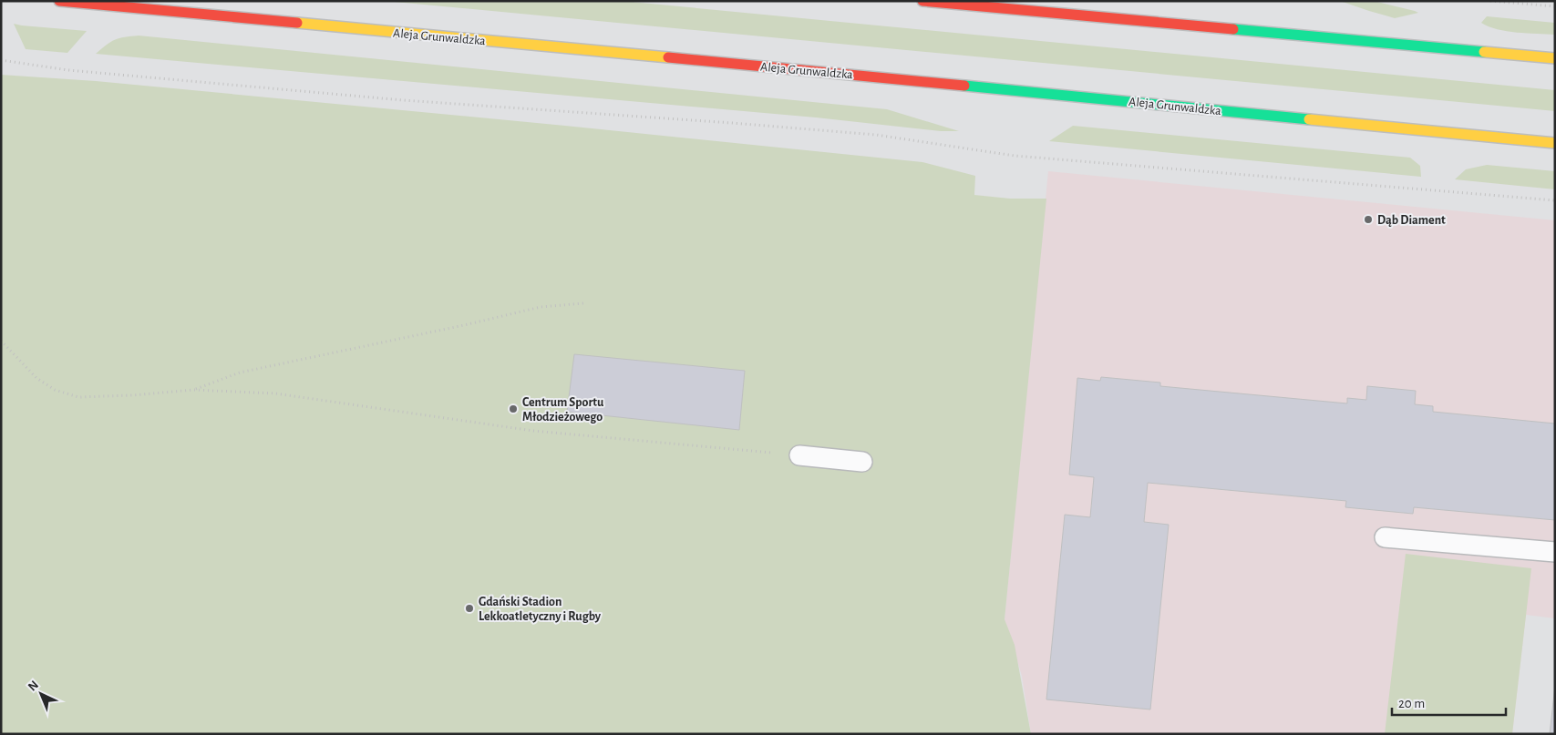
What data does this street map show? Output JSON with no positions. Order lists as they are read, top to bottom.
{
  "streets": {
    "main road": ["Aleja Grunwaldzka"]
  },
  "places": ["Dąb Diament", "Centrum Sportu Młodzieżowego", "Gdański Stadion Lekkoatletyczny i Rugby"],
  "scale_bar": "20 m",
  "north": "top left"
}
